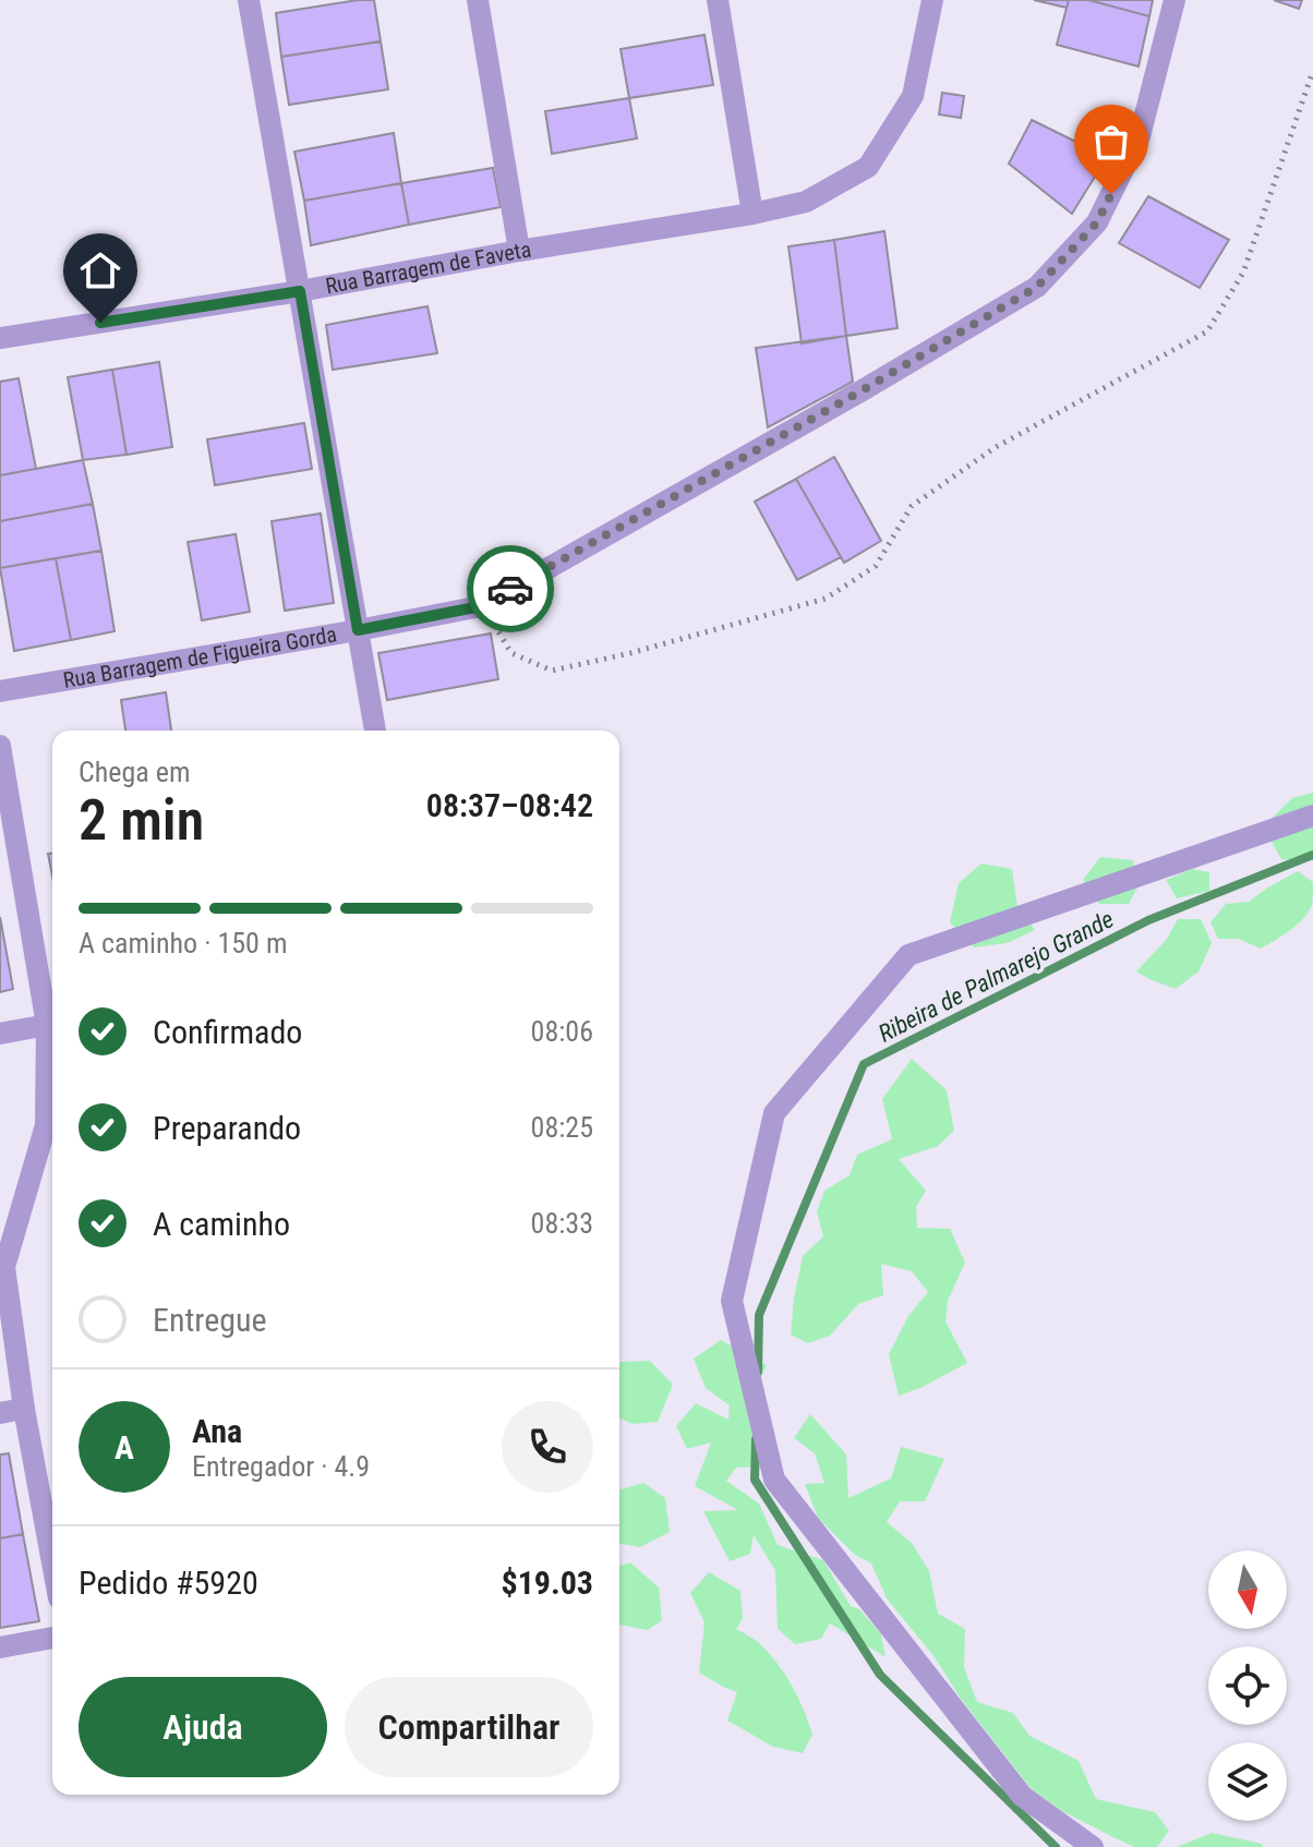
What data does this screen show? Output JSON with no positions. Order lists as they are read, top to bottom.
{
  "streets": {
    "street": ["Rua Barragem de Faveta", "Rua Barragem de Figueira Gorda"]
  },
  "water": ["Ribeira de Palmarejo Grande"],
  "north": "bottom",
  "page": {
    "heading": ["2 min", "Chega em", "08:37–08:42"],
    "panel": [
      "Ana",
      "Entregador · 4.9",
      "Pedido #5920",
      "$19.03"
    ],
    "bar": "A caminho · 150 m",
    "list": [
      ["Confirmado", "08:06"],
      ["Preparando", "08:25"],
      ["A caminho", "08:33"],
      "Entregue"
    ],
    "round": "A",
    "buttons": ["Ajuda", "Compartilhar"]
  }
}
